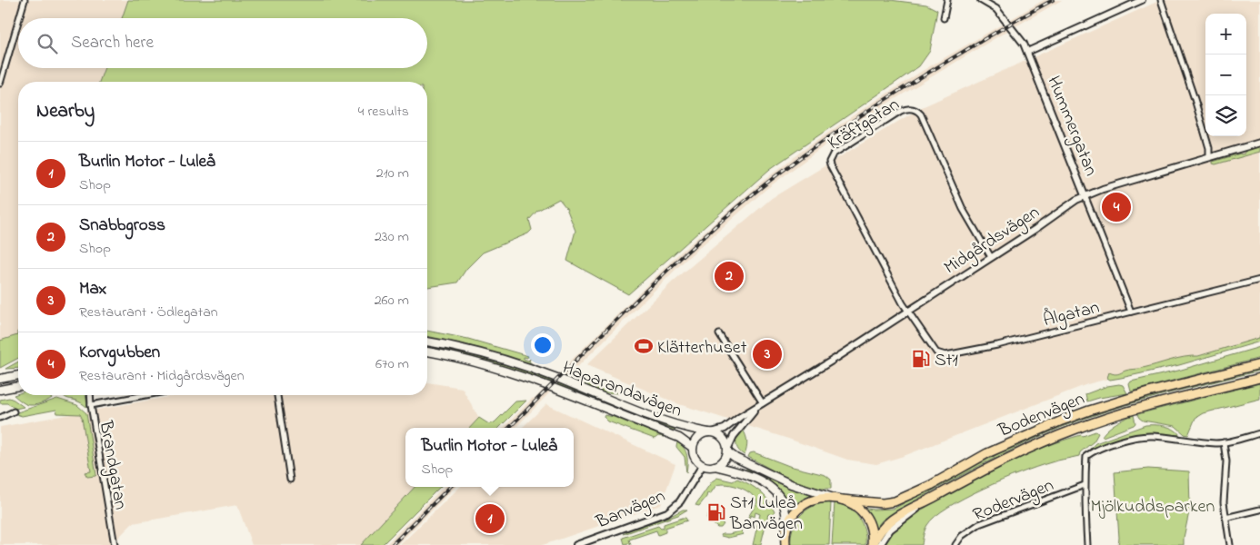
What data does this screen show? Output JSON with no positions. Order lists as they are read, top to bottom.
{
  "streets": {
    "main road": ["Haparandavägen", "Bodenvägen"],
    "street": [
      "Kräftgatan",
      "Hummergatan",
      "Midgårdsvägen",
      "Ålgatan",
      "Brandgatan",
      "Rodervägen",
      "Banvägen"
    ]
  },
  "crossings": [
    ["Kräftgatan", "Midgårdsvägen"],
    ["Kräftgatan", "Ålgatan"],
    ["Hummergatan", "Midgårdsvägen"],
    ["Hummergatan", "Ålgatan"],
    ["Midgårdsvägen", "Ålgatan"],
    ["Midgårdsvägen", "Haparandavägen"],
    ["Midgårdsvägen", "Banvägen"],
    ["Haparandavägen", "Banvägen"]
  ],
  "parks": ["Mjölkuddsparken"],
  "places": {
    "sports": ["Klätterhuset"],
    "fuel station": ["St1", "St1 Luleå Banvägen"]
  },
  "page": {
    "map_buttons": ["+", "−"],
    "search": "Search here",
    "heading": ["Nearby", "4 results"],
    "list": [
      {
        "mark": "1",
        "name": "Burlin Motor - Luleå",
        "note": "Shop",
        "value": "210 m"
      },
      {
        "mark": "2",
        "name": "Snabbgross",
        "note": "Shop",
        "value": "230 m"
      },
      {
        "mark": "3",
        "name": "Max",
        "note": "Restaurant · Ödlegatan",
        "value": "260 m"
      },
      {
        "mark": "4",
        "name": "Korvgubben",
        "note": "Restaurant · Midgårdsvägen",
        "value": "670 m"
      }
    ],
    "pins": [
      "4",
      "2",
      "3",
      "1"
    ],
    "popup": ["Burlin Motor - Luleå", "Shop"]
  }
}
